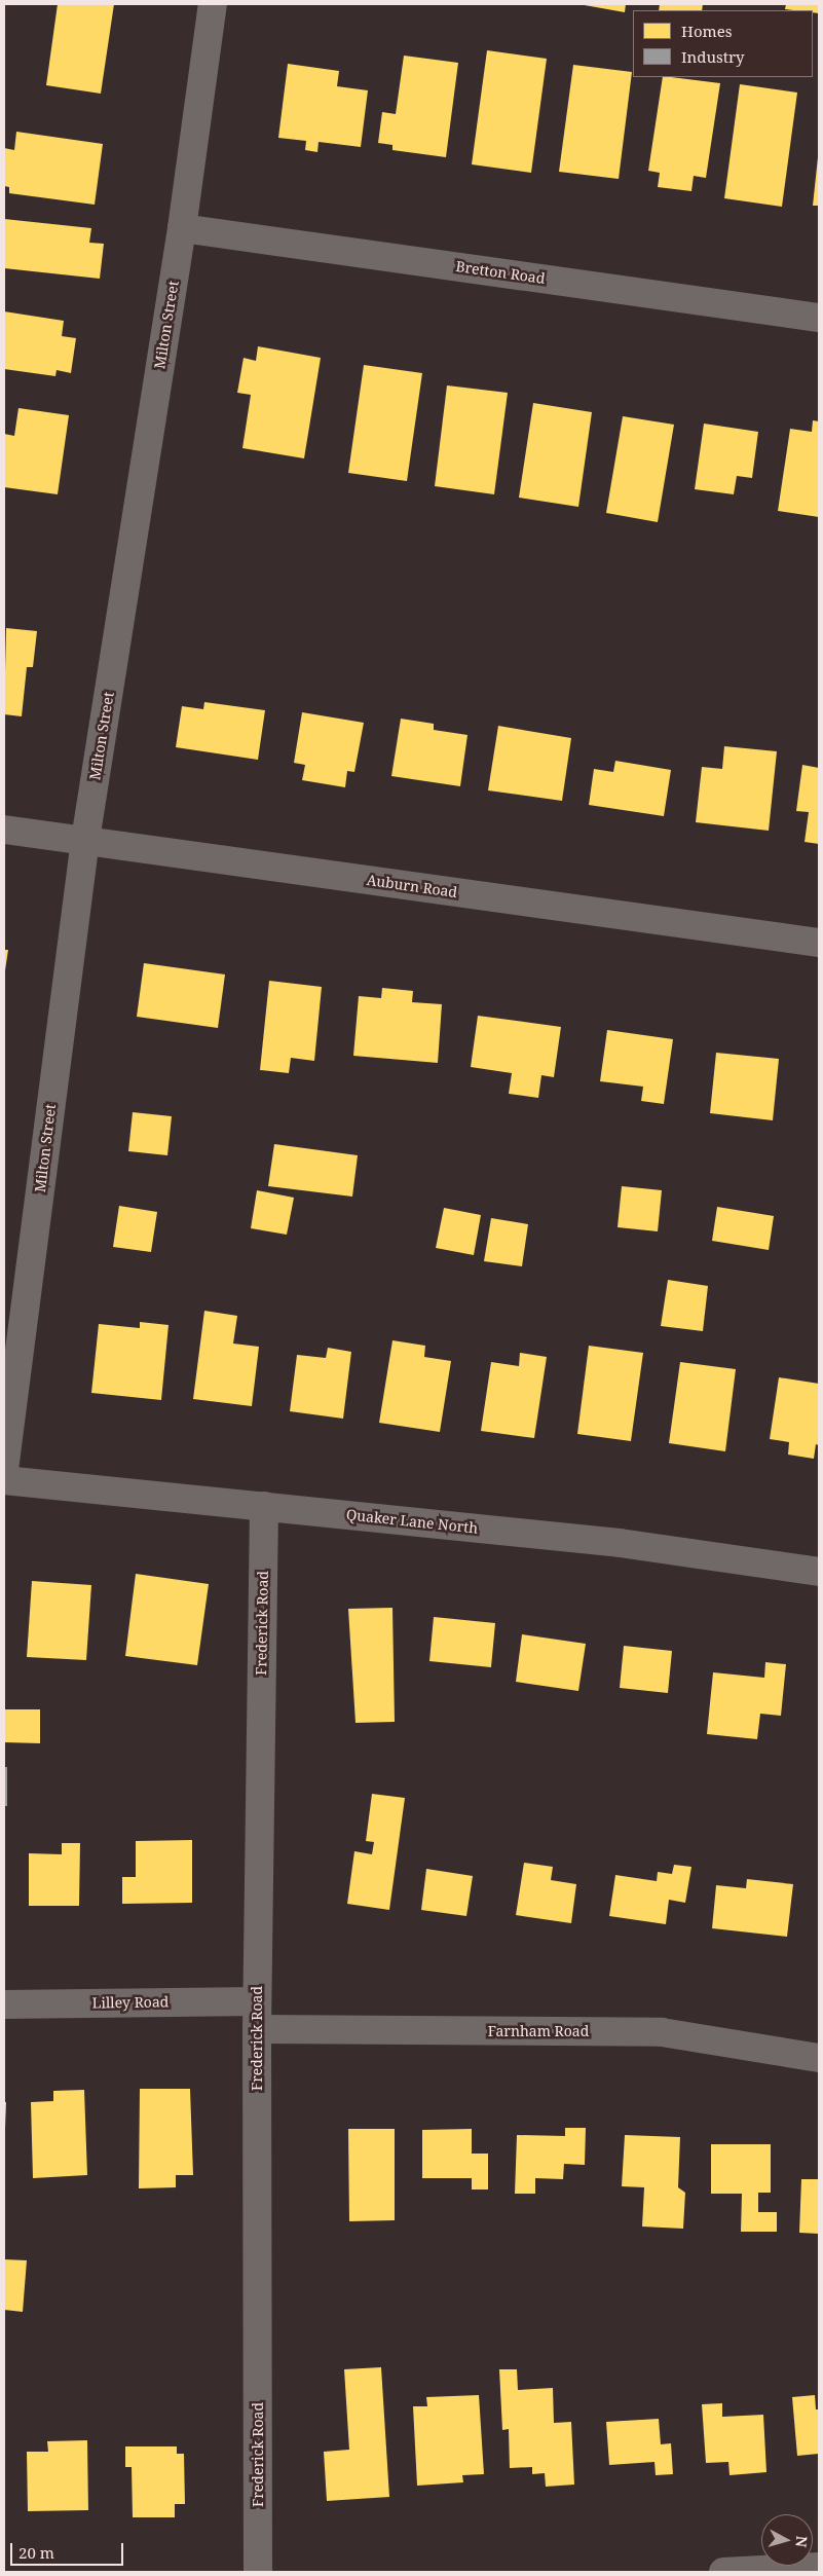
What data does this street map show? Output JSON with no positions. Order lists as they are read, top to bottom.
{
  "streets": {
    "street": [
      "Bretton Road",
      "Milton Street",
      "Auburn Road",
      "Quaker Lane North",
      "Frederick Road",
      "Lilley Road",
      "Farnham Road"
    ]
  },
  "crossings": [
    ["Bretton Road", "Milton Street"],
    ["Milton Street", "Auburn Road"],
    ["Quaker Lane North", "Frederick Road"],
    ["Frederick Road", "Lilley Road"],
    ["Frederick Road", "Farnham Road"]
  ],
  "legend": ["Homes", "Industry"],
  "scale_bar": "20 m",
  "north": "right"
}
